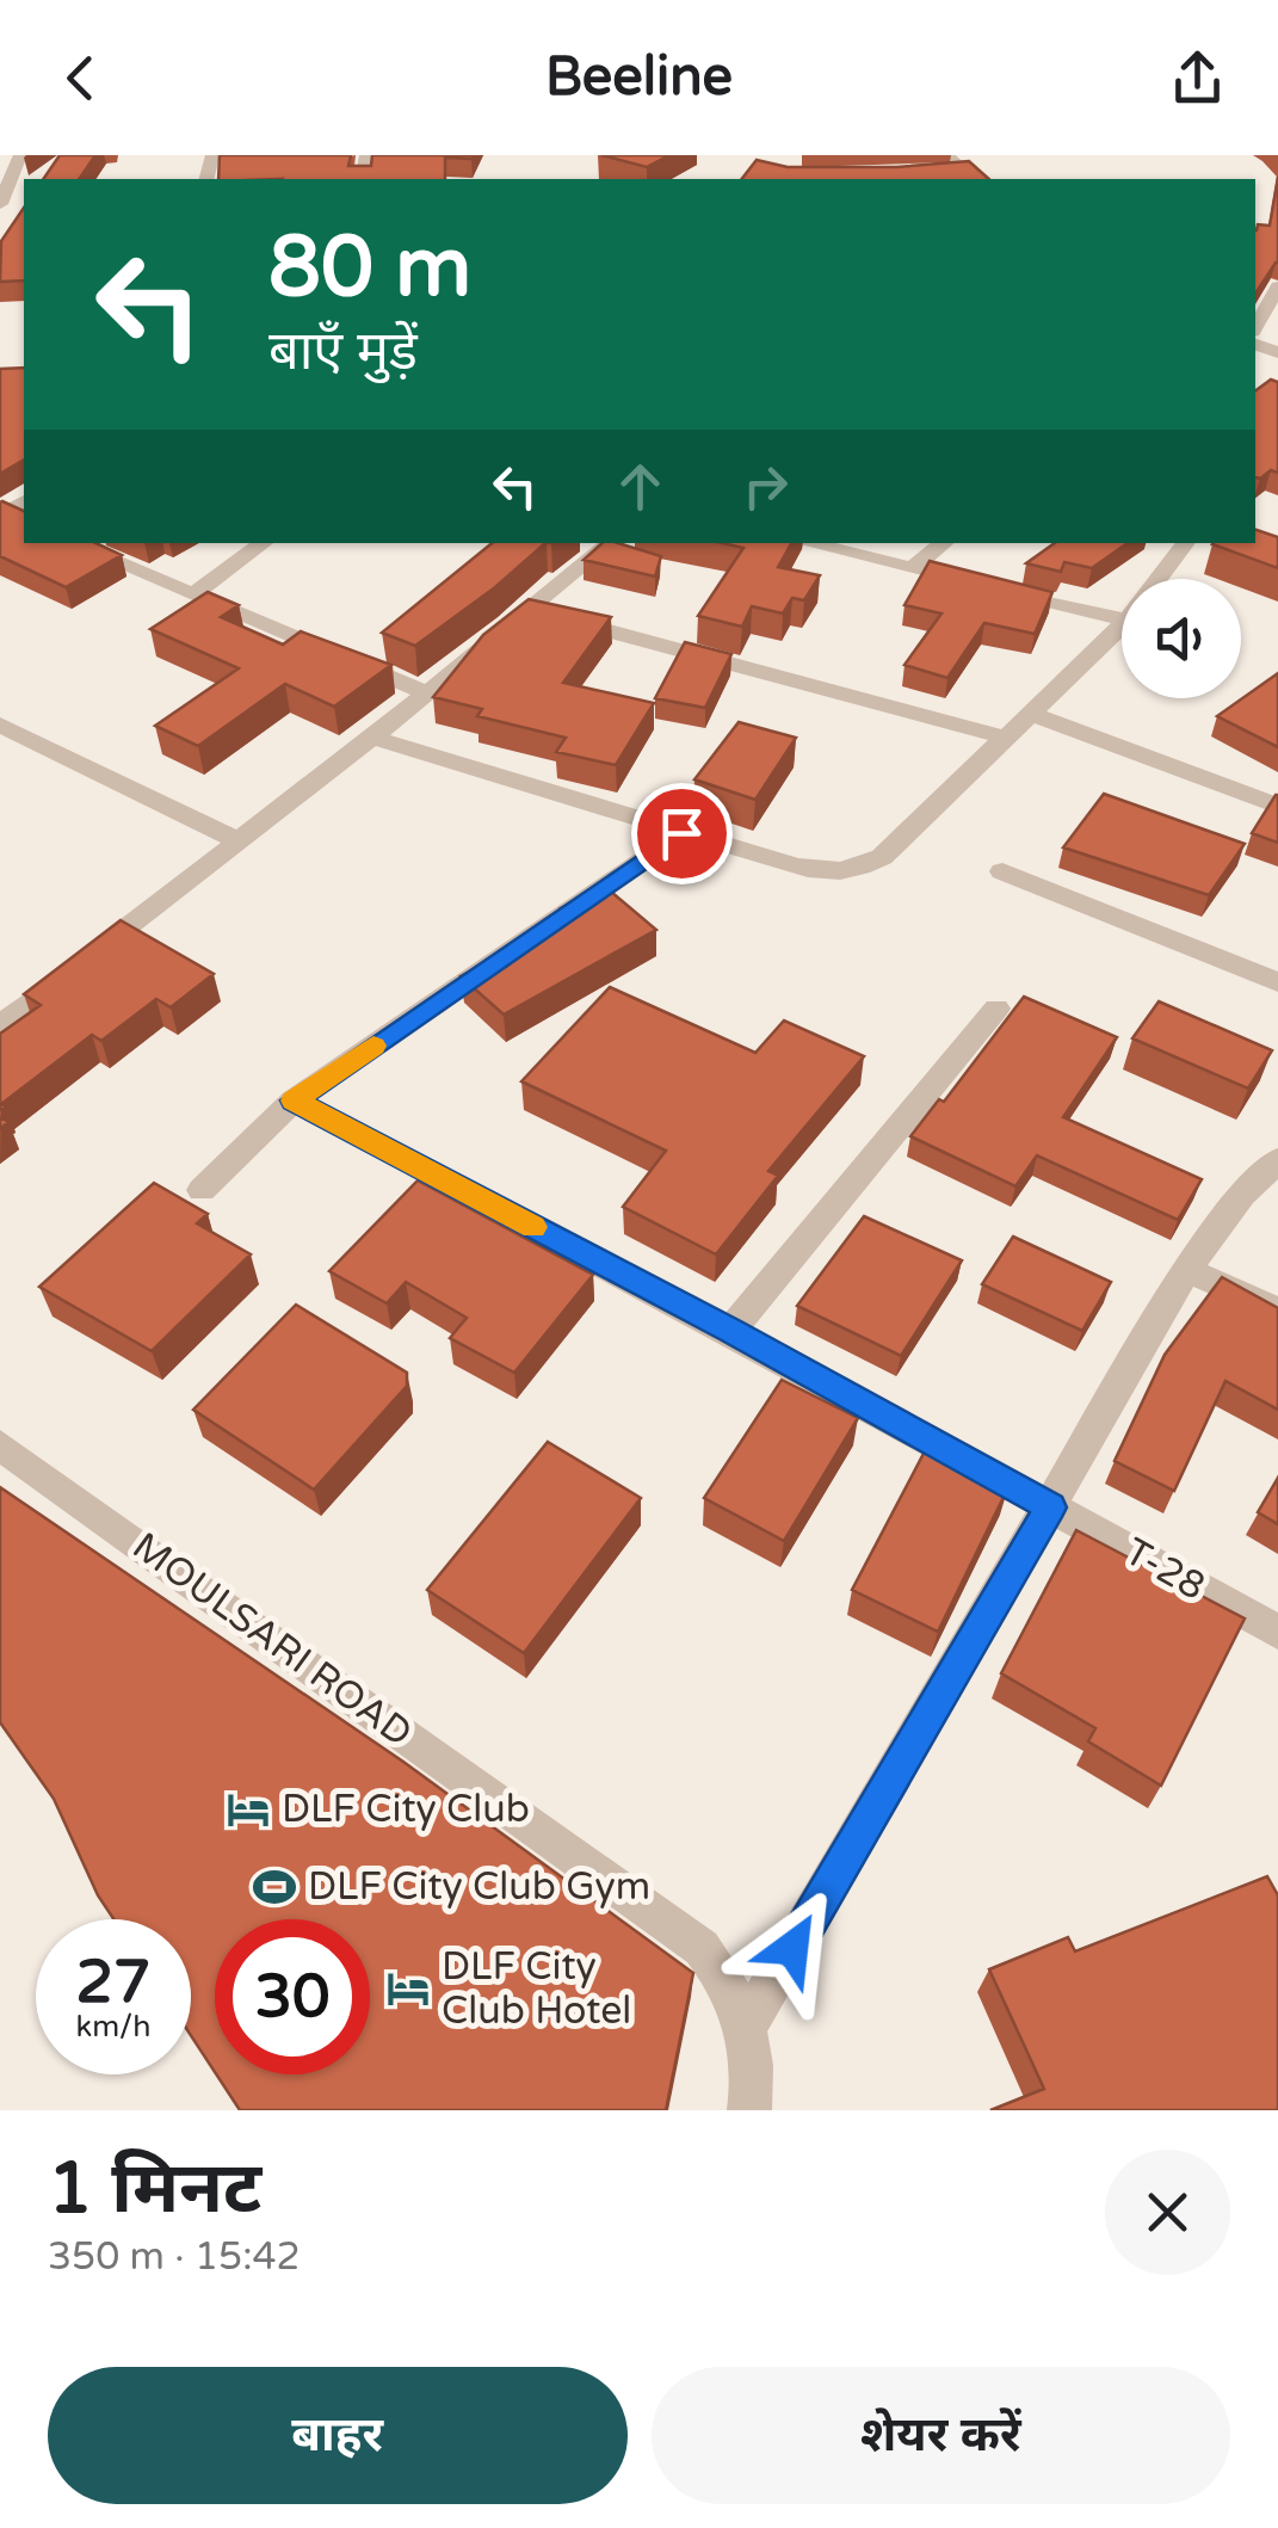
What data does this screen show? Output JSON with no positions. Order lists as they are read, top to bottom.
{
  "streets": {
    "street": ["T-28", "MOULSARI ROAD"]
  },
  "places": {
    "hotel": ["DLF City Club", "DLF City Club Hotel"],
    "sports": ["DLF City Club Gym"]
  },
  "page": {
    "header": "Beeline",
    "turn": ["80 m", "बाएँ मुड़ें"],
    "speed": "27 km/h",
    "limit": "30",
    "heading": ["1 मिनट", "350 m · 15:42"],
    "buttons": ["बाहर", "शेयर करें"]
  }
}
